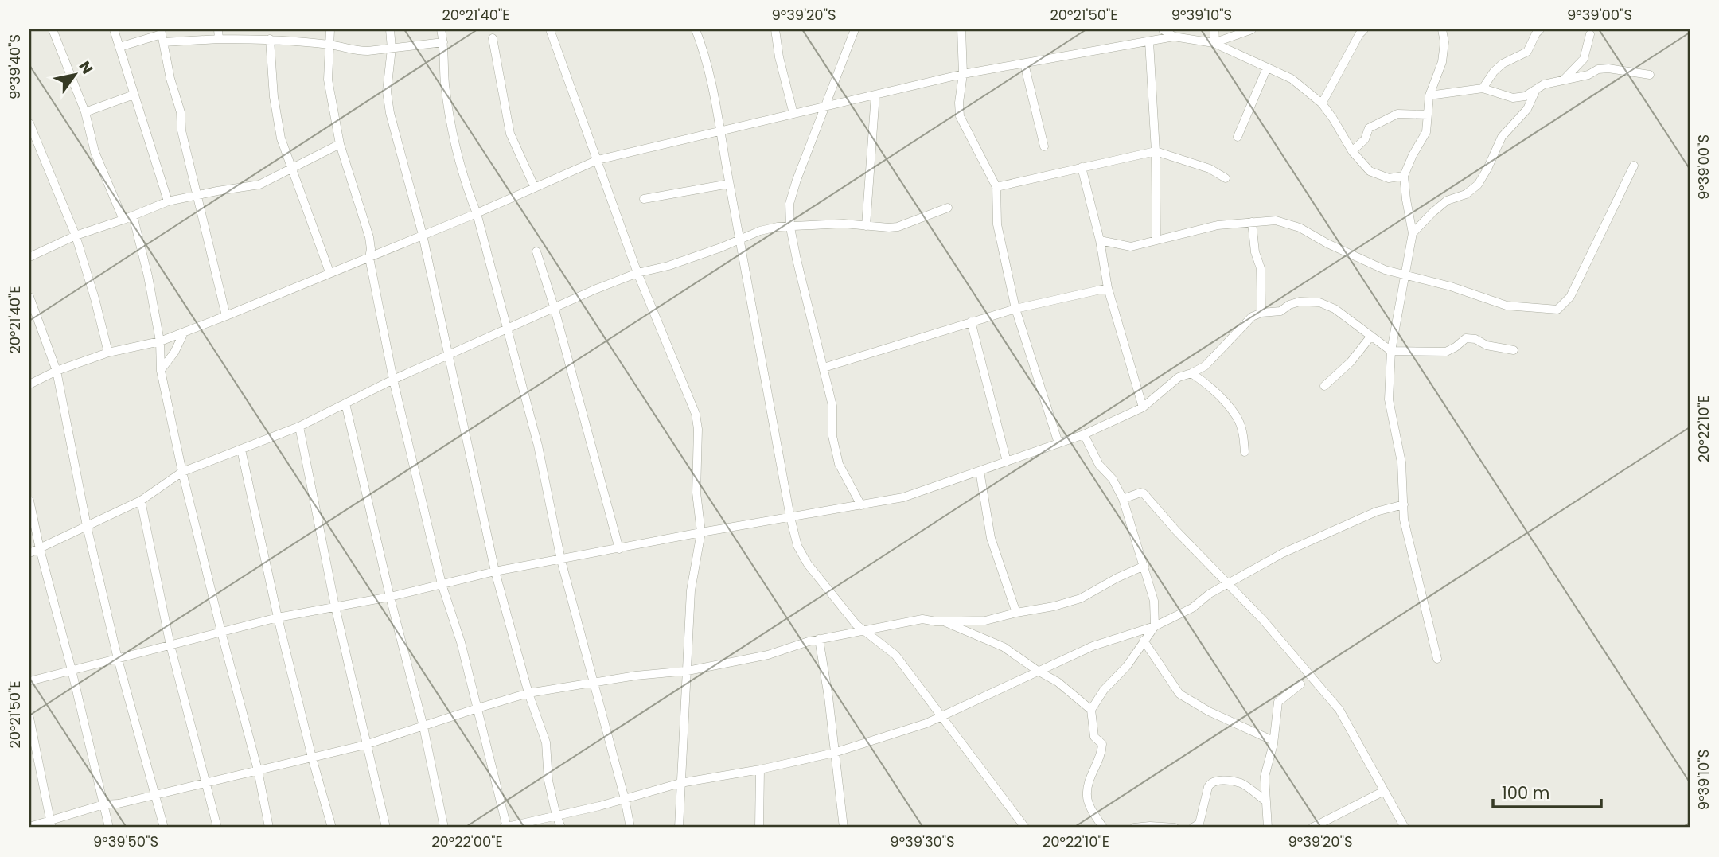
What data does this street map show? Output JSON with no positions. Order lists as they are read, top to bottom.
{
  "scale_bar": "100 m",
  "north": "top right",
  "coordinates": [
    "20°21'40\"E",
    "9°39'20\"S",
    "20°21'50\"E",
    "9°39'10\"S",
    "9°39'00\"S",
    "9°39'40\"S",
    "20°22'10\"E",
    "9°39'50\"S",
    "20°22'00\"E",
    "9°39'30\"S"
  ]
}
